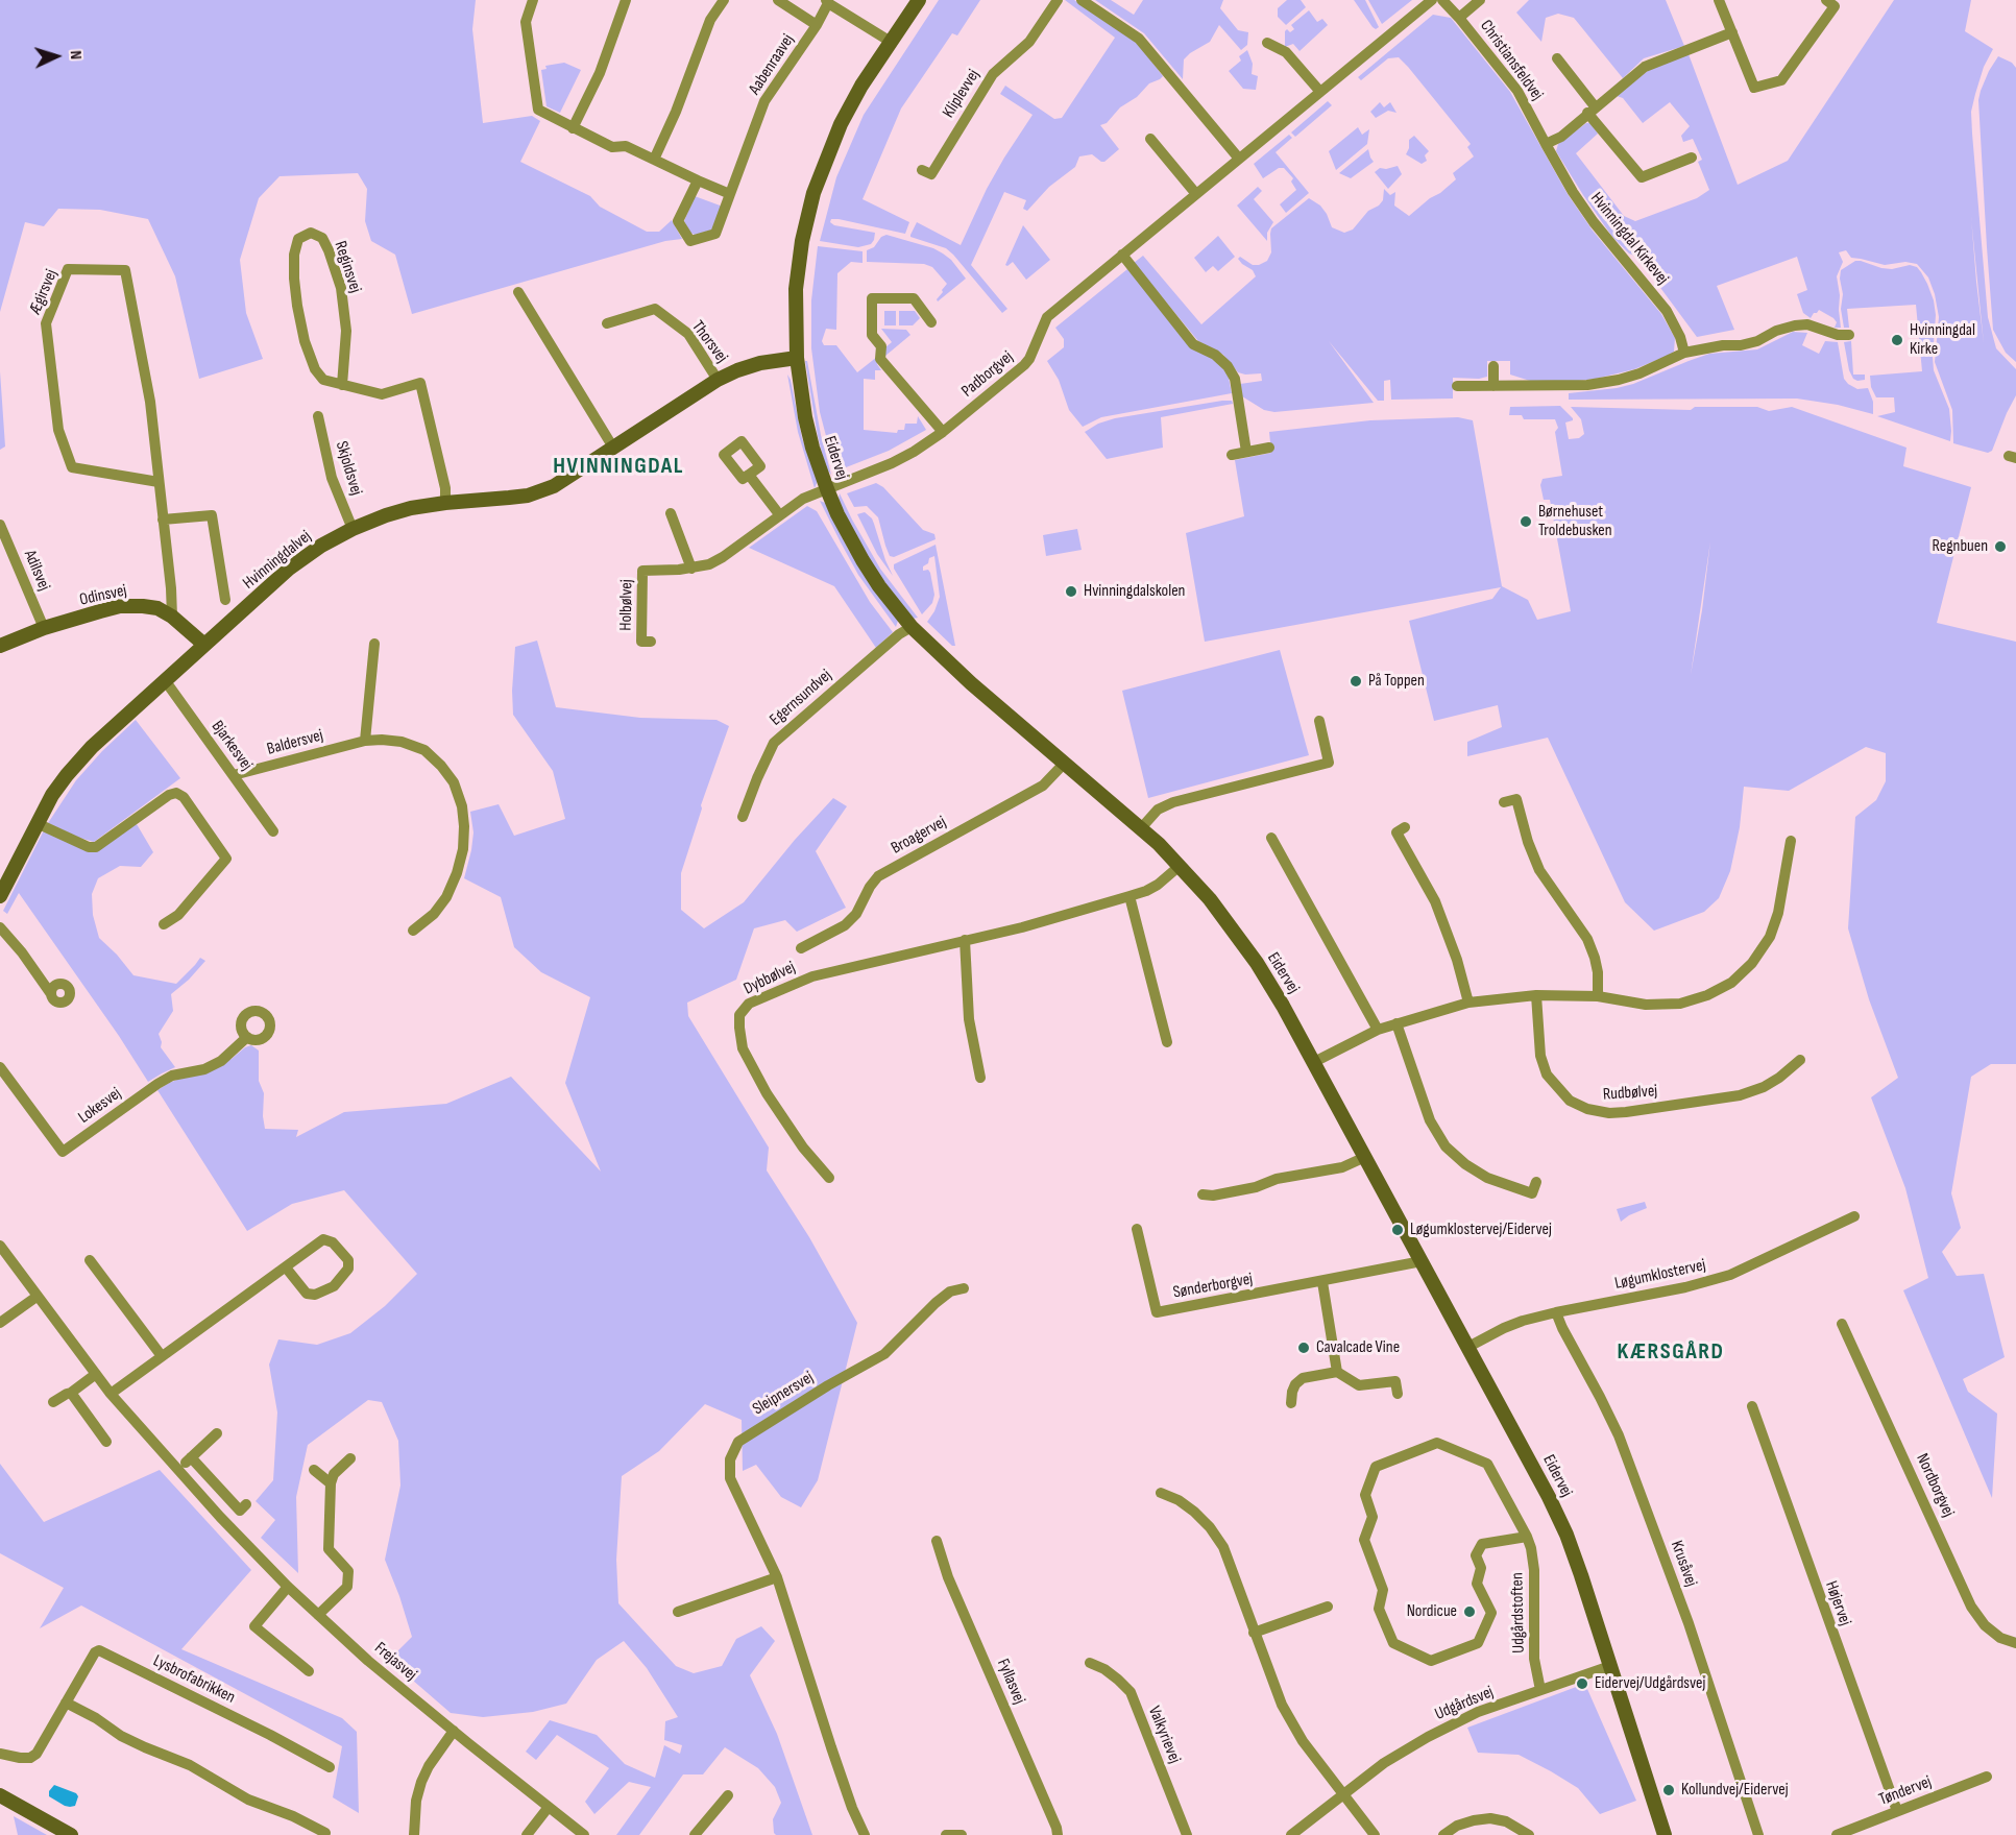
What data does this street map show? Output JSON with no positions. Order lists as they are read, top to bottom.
{
  "streets": {
    "street": [
      "Christiansfeldvej",
      "Aabenraavej",
      "Kliplevvej",
      "Hvinningdal Kirkevej",
      "Reginsvej",
      "Ægirsvej",
      "Thorsvej",
      "Padborgvej",
      "Eidervej",
      "Skjoldsvej",
      "Hvinningdalvej",
      "Adilsvej",
      "Odinsvej",
      "Holbølvej",
      "Egernsundvej",
      "Baldersvej",
      "Bjarkesvej",
      "Broagervej",
      "Dybbølvej",
      "Rudbølvej",
      "Lokesvej",
      "Løgumklostervej",
      "Sønderborgvej",
      "Sleipnersvej",
      "Nordborgvej",
      "Krusåvej",
      "Højervej",
      "Udgårdstoften",
      "Frejasvej",
      "Lysbrofabrikken",
      "Fyllasvej",
      "Udgårdsvej",
      "Valkyrievej",
      "Tøndervej"
    ]
  },
  "crossings": [
    ["Christiansfeldvej", "Hvinningdal Kirkevej"],
    ["Aabenraavej", "Eidervej"],
    ["Reginsvej", "Hvinningdalvej"],
    ["Ægirsvej", "Odinsvej"],
    ["Thorsvej", "Hvinningdalvej"],
    ["Padborgvej", "Eidervej"],
    ["Padborgvej", "Holbølvej"],
    ["Eidervej", "Hvinningdalvej"],
    ["Eidervej", "Holbølvej"],
    ["Eidervej", "Egernsundvej"],
    ["Eidervej", "Broagervej"],
    ["Eidervej", "Dybbølvej"],
    ["Eidervej", "Løgumklostervej"],
    ["Eidervej", "Sønderborgvej"],
    ["Eidervej", "Udgårdsvej"],
    ["Skjoldsvej", "Hvinningdalvej"],
    ["Hvinningdalvej", "Odinsvej"],
    ["Hvinningdalvej", "Bjarkesvej"],
    ["Adilsvej", "Odinsvej"],
    ["Baldersvej", "Bjarkesvej"],
    ["Løgumklostervej", "Krusåvej"],
    ["Højervej", "Tøndervej"],
    ["Udgårdstoften", "Udgårdsvej"]
  ],
  "districts": ["HVINNINGDAL", "KÆRSGÅRD"],
  "places": [
    "Hvinningdal Kirke",
    "Børnehuset Troldebusken",
    "Regnbuen",
    "Hvinningdalskolen",
    "På Toppen",
    "Løgumklostervej/Eidervej",
    "Cavalcade Vine",
    "Nordicue",
    "Eidervej/Udgårdsvej",
    "Kollundvej/Eidervej"
  ],
  "north": "right"
}
